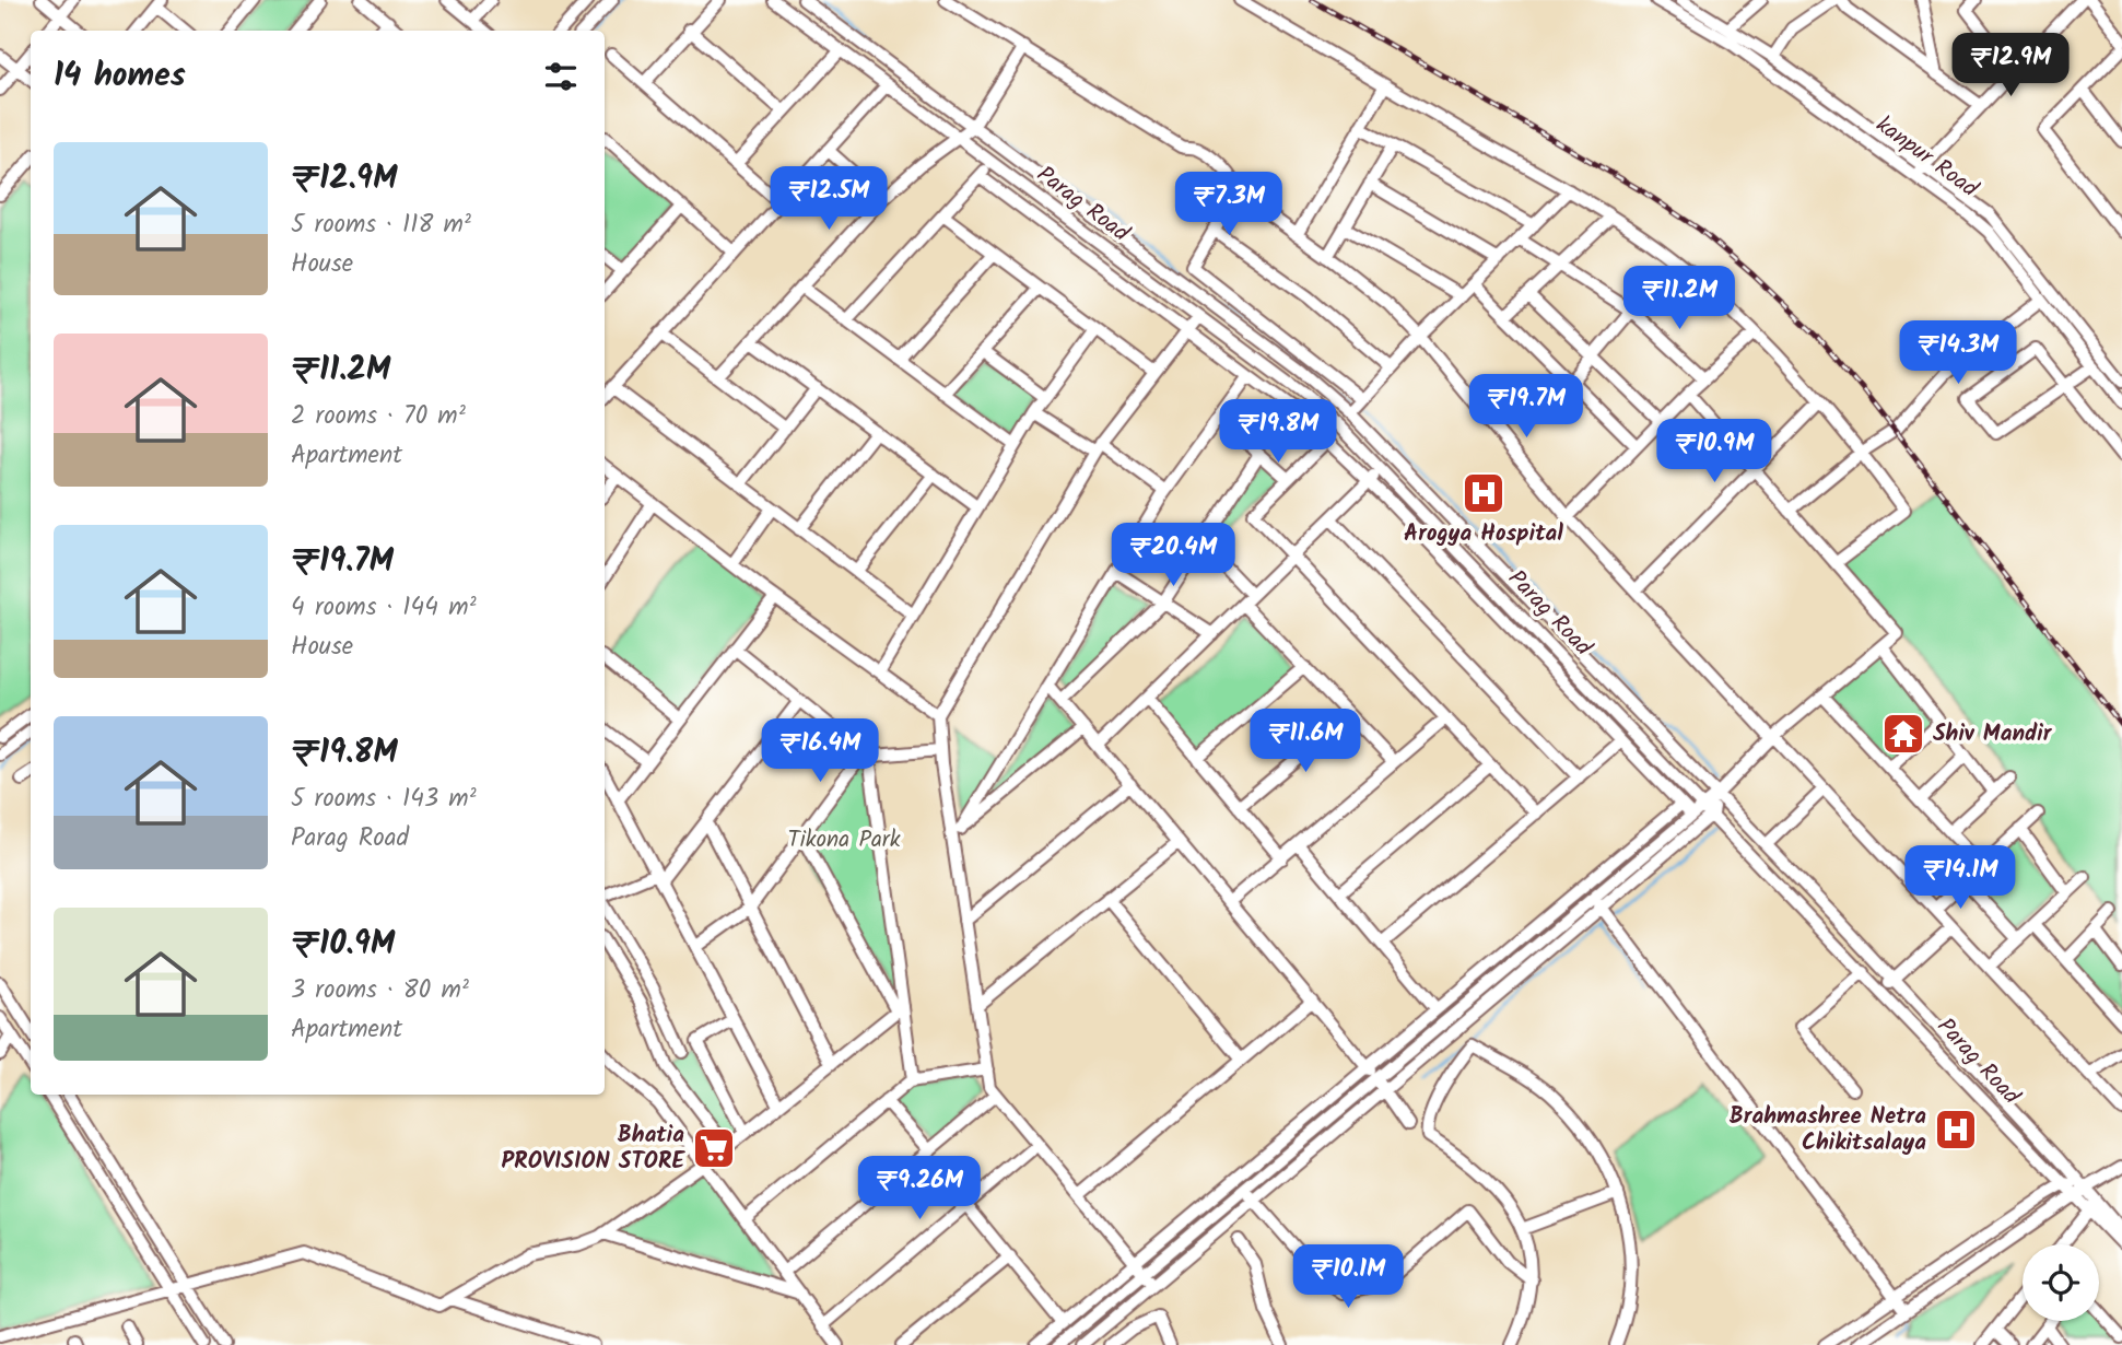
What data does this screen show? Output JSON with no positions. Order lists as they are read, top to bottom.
{
  "streets": {
    "street": ["kanpur Road", "Parag Road"]
  },
  "parks": ["Tikona Park"],
  "places": {
    "hospital": ["Arogya Hospital", "Brahmashree Netra Chikitsalaya"],
    "temple": ["Shiv Mandir"],
    "supermarket": ["Bhatia PROVISION STORE"]
  },
  "page": {
    "heading": "14 homes",
    "price": [
      "₹12.9M",
      "₹12.5M",
      "₹7.3M",
      "₹11.2M",
      "₹14.3M",
      "₹19.7M",
      "₹19.8M",
      "₹10.9M",
      "₹20.4M",
      "₹11.6M",
      "₹16.4M",
      "₹14.1M",
      "₹9.26M",
      "₹10.1M"
    ],
    "list": [
      {
        "name": "₹12.9M",
        "note": "5 rooms · 118 m² · House"
      },
      {
        "name": "₹11.2M",
        "note": "2 rooms · 70 m² · Apartment"
      },
      {
        "name": "₹19.7M",
        "note": "4 rooms · 144 m² · House"
      },
      {
        "name": "₹19.8M",
        "note": "5 rooms · 143 m² · Parag Road"
      },
      {
        "name": "₹10.9M",
        "note": "3 rooms · 80 m² · Apartment"
      }
    ]
  }
}
